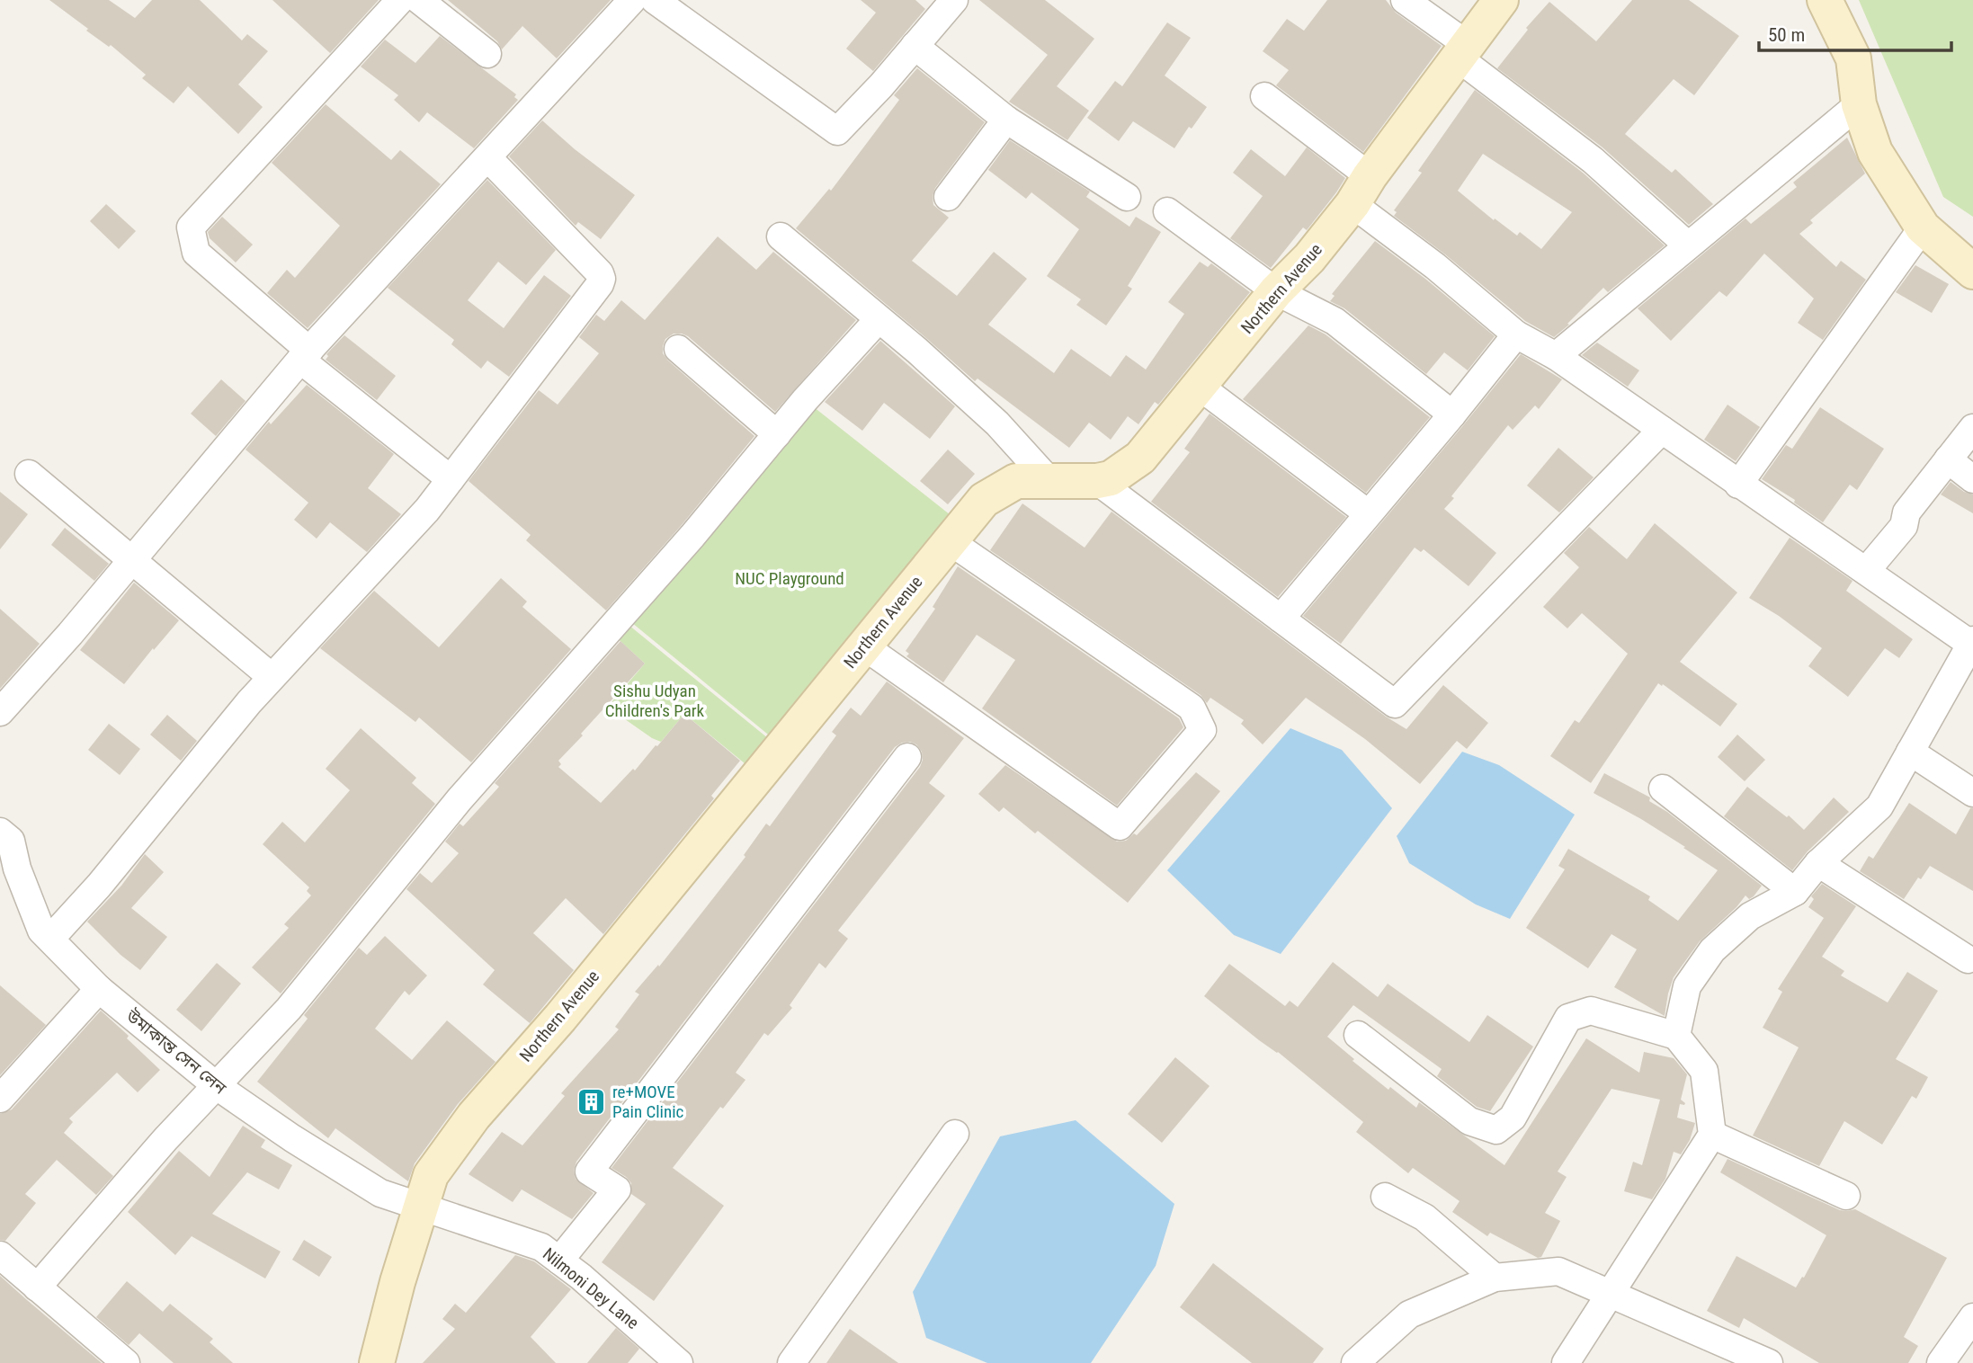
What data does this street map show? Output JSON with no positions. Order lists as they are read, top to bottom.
{
  "streets": {
    "street": ["Northern Avenue", "উমাকান্ত সেন লেন", "Nilmoni Dey Lane"]
  },
  "crossings": [
    ["Northern Avenue", "উমাকান্ত সেন লেন"],
    ["Northern Avenue", "Nilmoni Dey Lane"],
    ["উমাকান্ত সেন লেন", "Nilmoni Dey Lane"]
  ],
  "parks": ["NUC Playground", "Sishu Udyan Children's Park"],
  "places": {
    "building": ["re+MOVE Pain Clinic"]
  },
  "scale_bar": "50 m"
}
